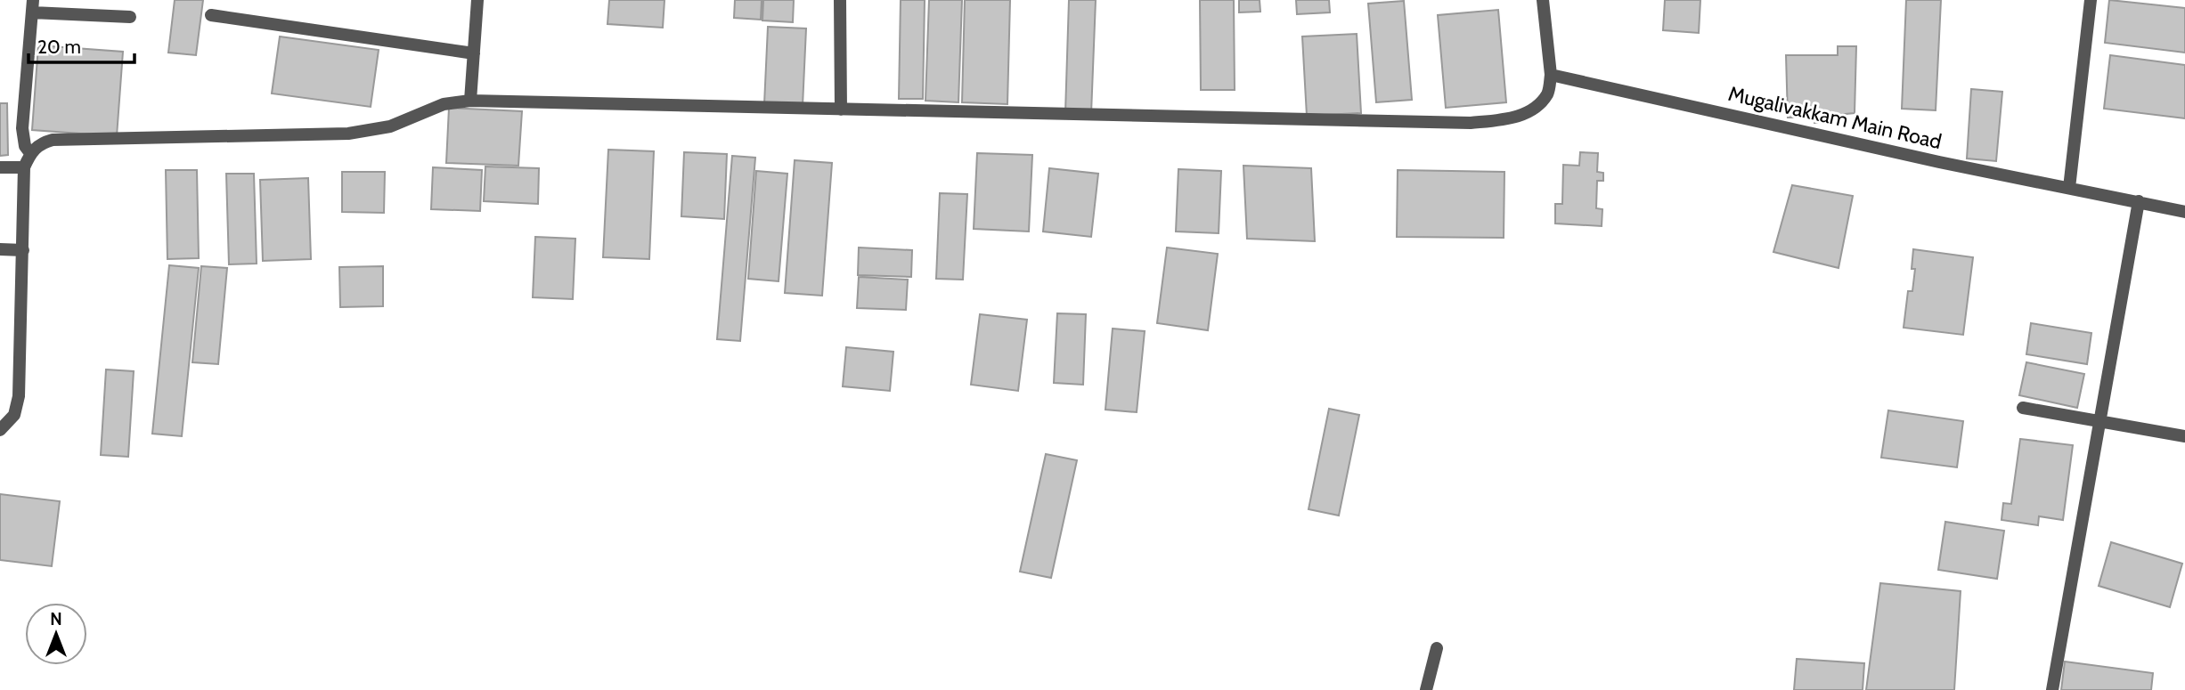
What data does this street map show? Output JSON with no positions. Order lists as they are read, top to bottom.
{
  "streets": {
    "street": ["Mugalivakkam Main Road"]
  },
  "scale_bar": "20 m",
  "north": "top"
}
